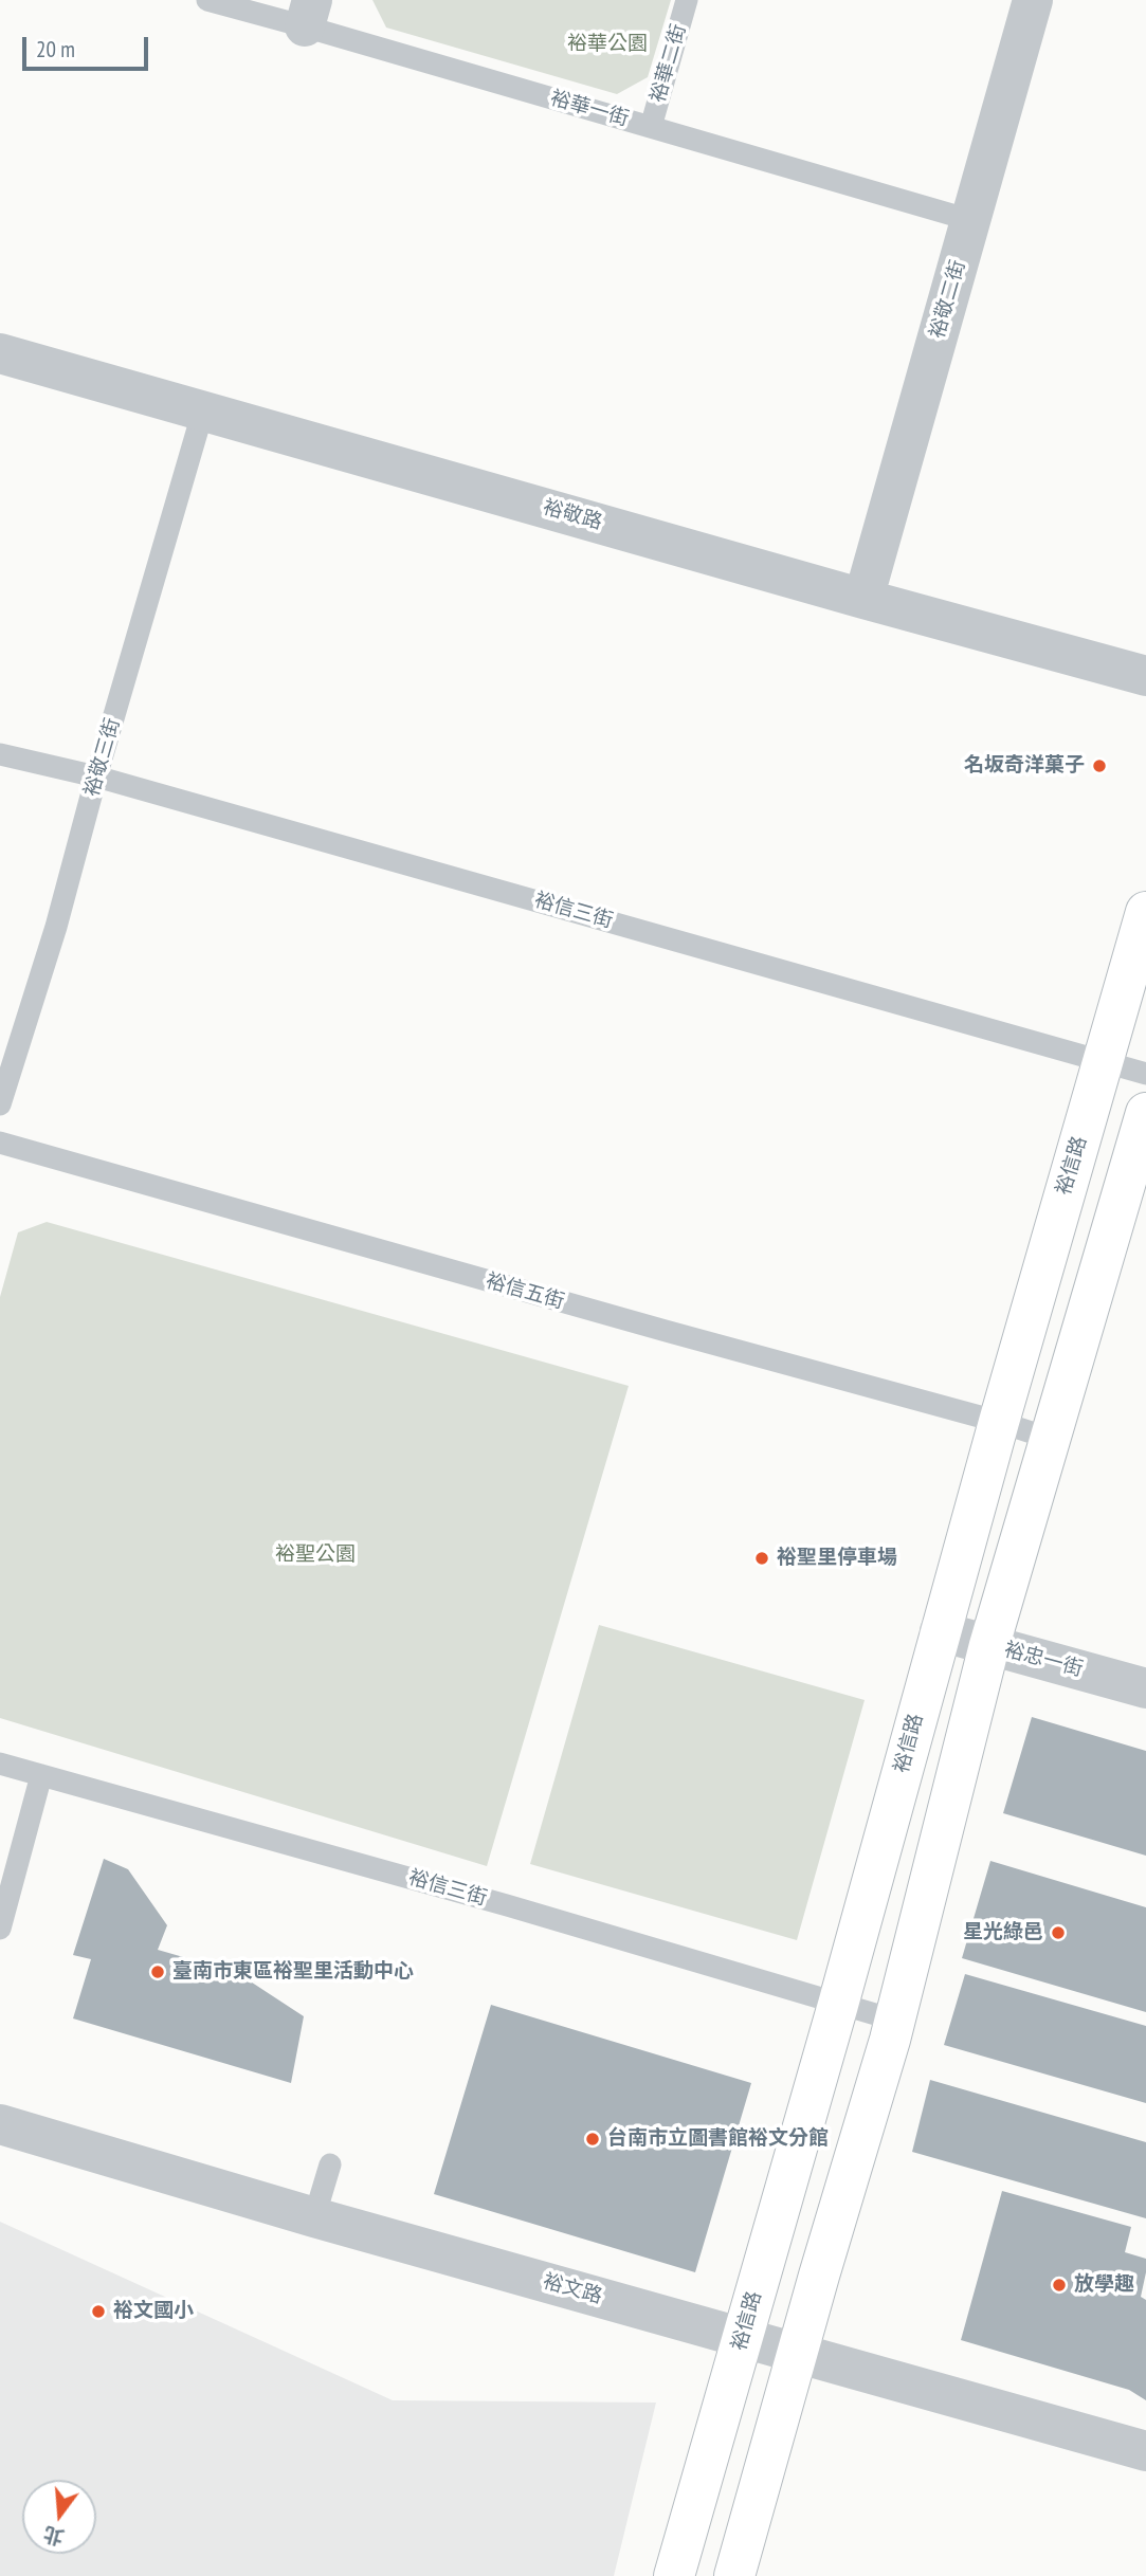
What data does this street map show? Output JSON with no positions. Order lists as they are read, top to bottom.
{
  "streets": {
    "street": [
      "裕敬二街",
      "裕敬路",
      "裕信路",
      "裕忠一街",
      "裕文路"
    ],
    "lane": [
      "裕華二街",
      "裕華一街",
      "裕敬三街",
      "裕信三街",
      "裕信五街"
    ]
  },
  "crossings": [
    ["裕華二街", "裕華一街"],
    ["裕華一街", "裕敬二街"],
    ["裕敬二街", "裕敬路"],
    ["裕敬路", "裕敬三街"],
    ["裕敬三街", "裕信三街"],
    ["裕信三街", "裕信路"],
    ["裕信路", "裕信五街"],
    ["裕信路", "裕忠一街"],
    ["裕信路", "裕文路"]
  ],
  "parks": ["裕華公園", "裕聖公園"],
  "places": [
    "名坂奇洋菓子",
    "裕聖里停車場",
    "星光綠邑",
    "臺南市東區裕聖里活動中心",
    "台南市立圖書館裕文分館",
    "放學趣",
    "裕文國小"
  ],
  "scale_bar": "20 m",
  "north": "bottom"
}
